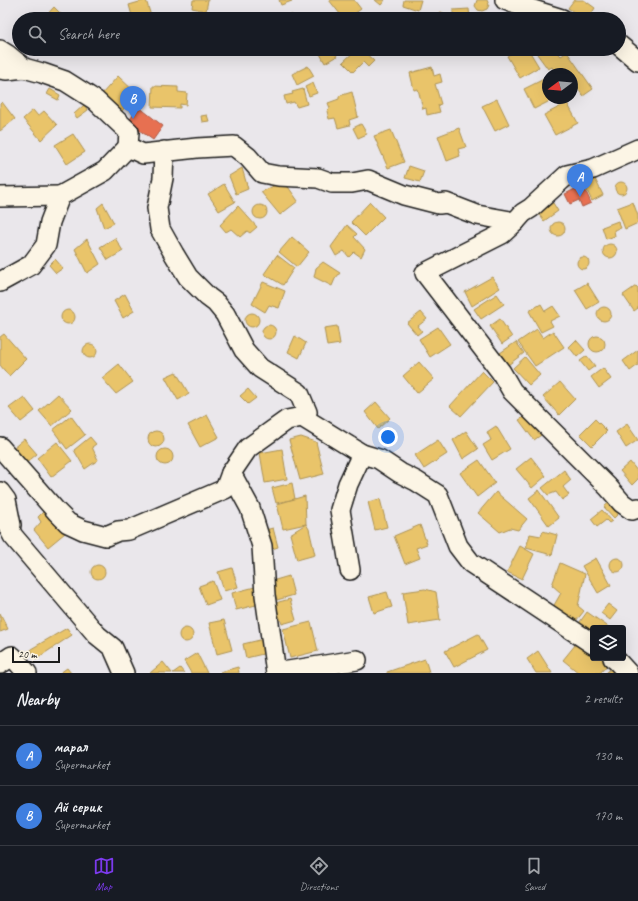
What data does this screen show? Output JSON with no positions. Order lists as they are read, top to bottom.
{
  "scale_bar": "20 m",
  "north": "left",
  "page": {
    "search": "Search here",
    "pins": ["B", "A"],
    "scale": "20 m",
    "heading": ["Nearby", "2 results"],
    "list": [
      {
        "mark": "A",
        "name": "марал",
        "note": "Supermarket",
        "value": "130 m"
      },
      {
        "mark": "B",
        "name": "Ай серик",
        "note": "Supermarket",
        "value": "170 m"
      }
    ],
    "nav": ["Map", "Directions", "Saved"]
  }
}
